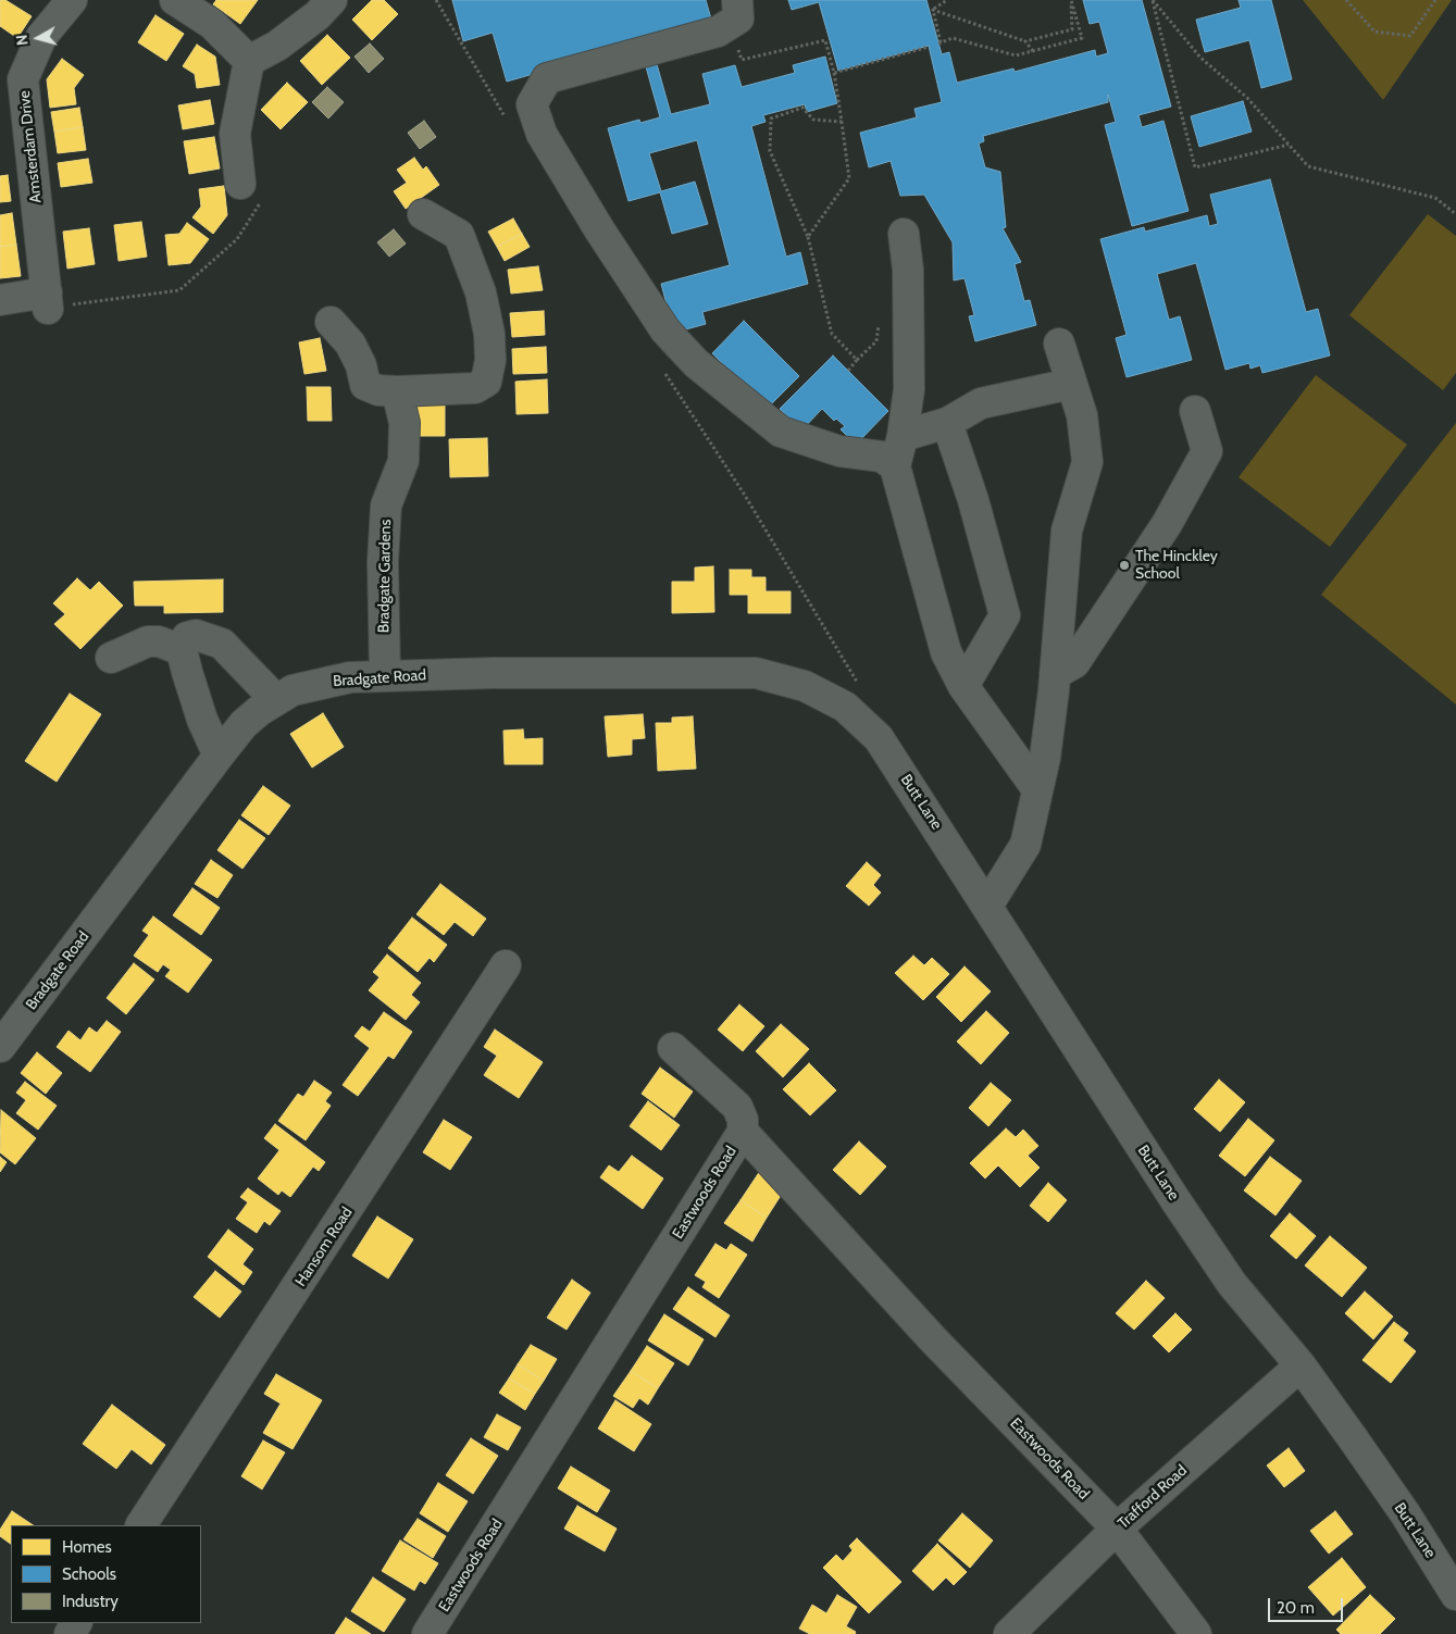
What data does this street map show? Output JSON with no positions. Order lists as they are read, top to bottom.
{
  "streets": {
    "street": [
      "Amsterdam Drive",
      "Bradgate Gardens",
      "Bradgate Road",
      "Butt Lane",
      "Eastwoods Road",
      "Hansom Road",
      "Trafford Road"
    ]
  },
  "crossings": [
    ["Bradgate Gardens", "Bradgate Road"],
    ["Bradgate Road", "Butt Lane"],
    ["Butt Lane", "Trafford Road"],
    ["Eastwoods Road", "Trafford Road"]
  ],
  "places": ["The Hinckley School"],
  "legend": ["Homes", "Schools", "Industry"],
  "scale_bar": "20 m",
  "north": "left"
}
